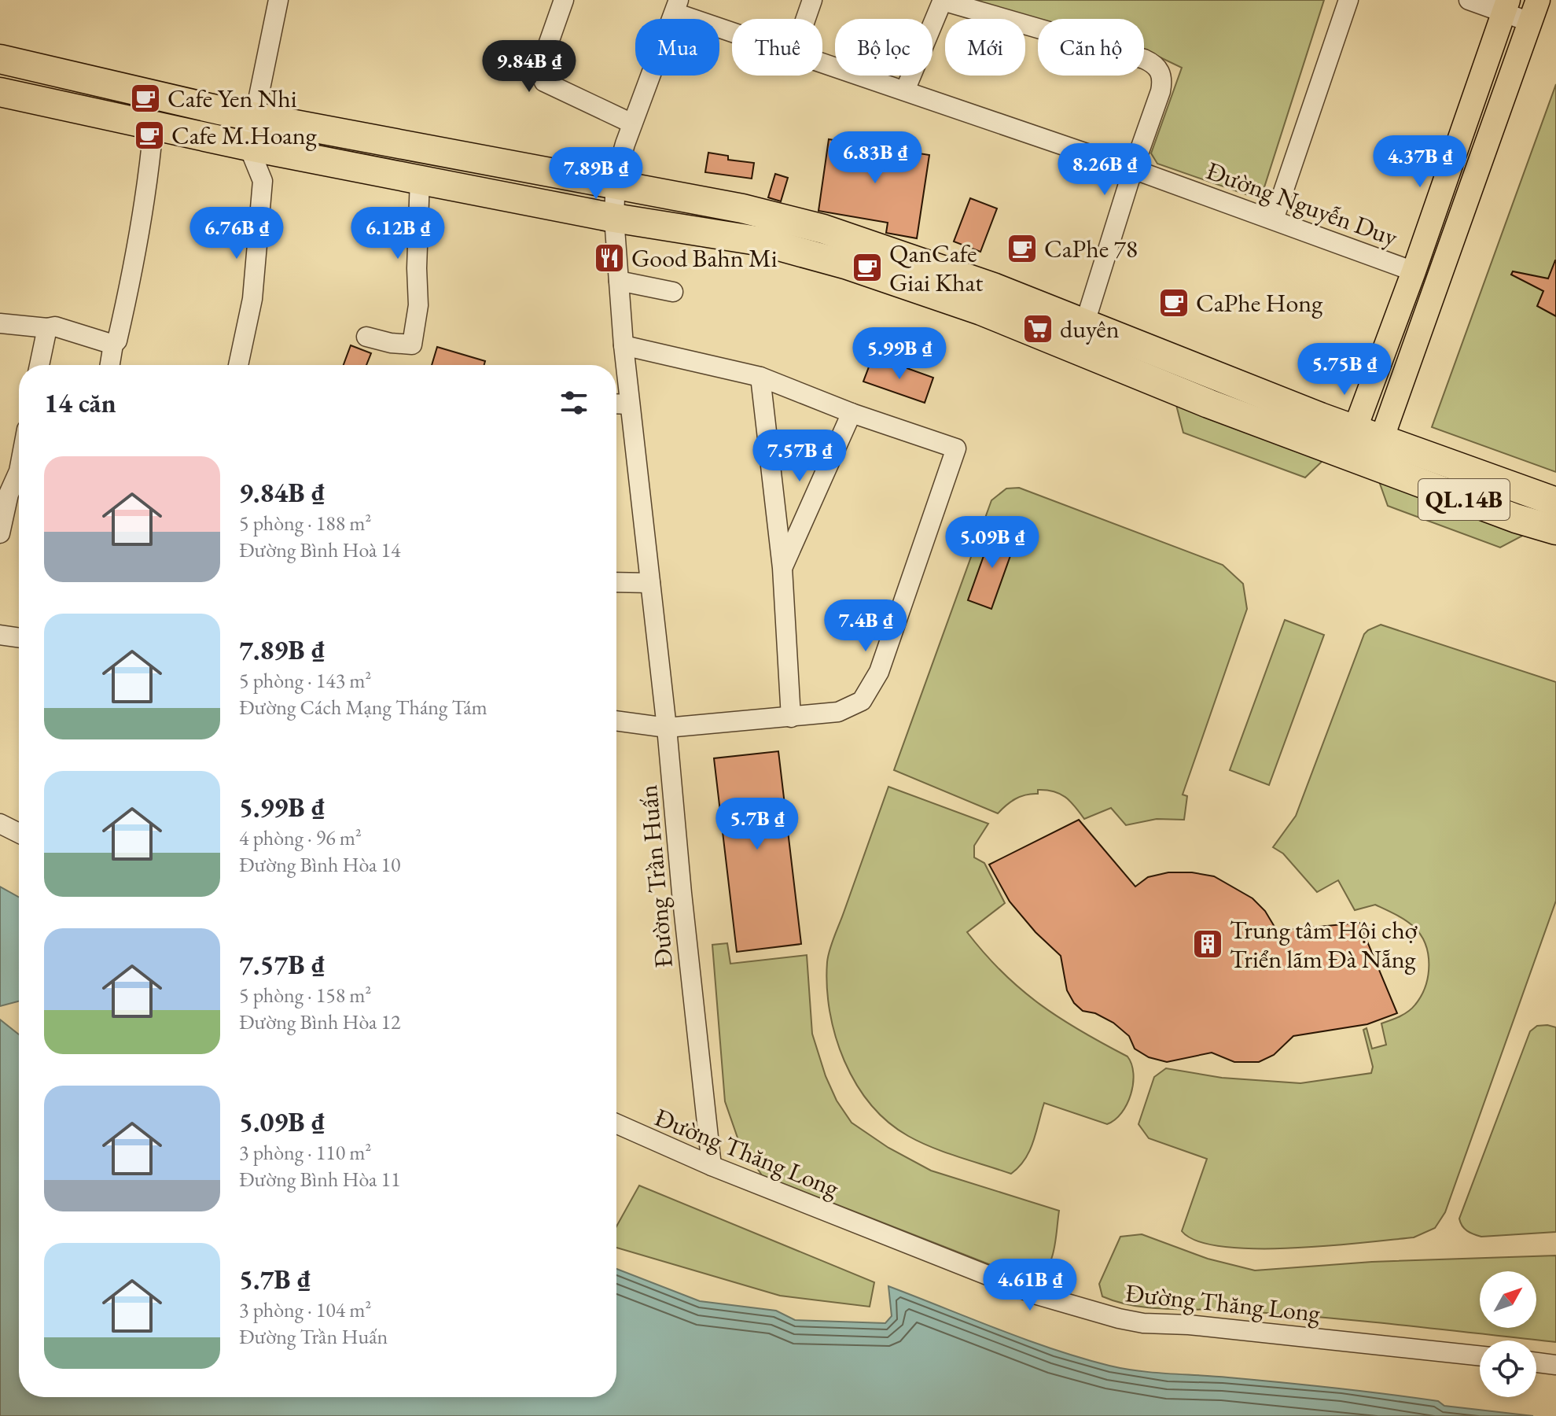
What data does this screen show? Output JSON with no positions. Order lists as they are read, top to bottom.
{
  "streets": {
    "highway": ["QL.14B"],
    "street": ["Đường Nguyễn Duy", "Đường Trần Huấn", "Đường Thăng Long"]
  },
  "crossings": [
    ["Đường Nguyễn Duy", "Đường Trần Huấn"],
    ["QL.14B", "Đường Trần Huấn"],
    ["Đường Trần Huấn", "Đường Thăng Long"]
  ],
  "places": {
    "cafe": [
      "Cafe Yen Nhi",
      "Cafe M.Hoang",
      "CaPhe 78",
      "QanCafe Giai Khat",
      "CaPhe Hong"
    ],
    "restaurant": ["Good Bahn Mi"],
    "supermarket": ["duyên"],
    "building": ["Trung tâm Hội chợ Triển lãm Đà Nẵng"]
  },
  "north": "top right",
  "page": {
    "chip": [
      "Mua",
      "Thuê",
      "Bộ lọc",
      "Mới",
      "Căn hộ"
    ],
    "price": [
      "9.84B ₫",
      "6.83B ₫",
      "4.37B ₫",
      "8.26B ₫",
      "7.89B ₫",
      "6.76B ₫",
      "6.12B ₫",
      "5.99B ₫",
      "5.75B ₫",
      "7.57B ₫",
      "5.09B ₫",
      "7.4B ₫",
      "5.7B ₫",
      "4.61B ₫"
    ],
    "heading": "14 căn",
    "list": [
      {
        "name": "9.84B ₫",
        "note": "5 phòng · 188 m² · Đường Bình Hoà 14"
      },
      {
        "name": "7.89B ₫",
        "note": "5 phòng · 143 m² · Đường Cách Mạng Tháng Tám"
      },
      {
        "name": "5.99B ₫",
        "note": "4 phòng · 96 m² · Đường Bình Hòa 10"
      },
      {
        "name": "7.57B ₫",
        "note": "5 phòng · 158 m² · Đường Bình Hòa 12"
      },
      {
        "name": "5.09B ₫",
        "note": "3 phòng · 110 m² · Đường Bình Hòa 11"
      },
      {
        "name": "5.7B ₫",
        "note": "3 phòng · 104 m² · Đường Trần Huấn"
      }
    ]
  }
}
